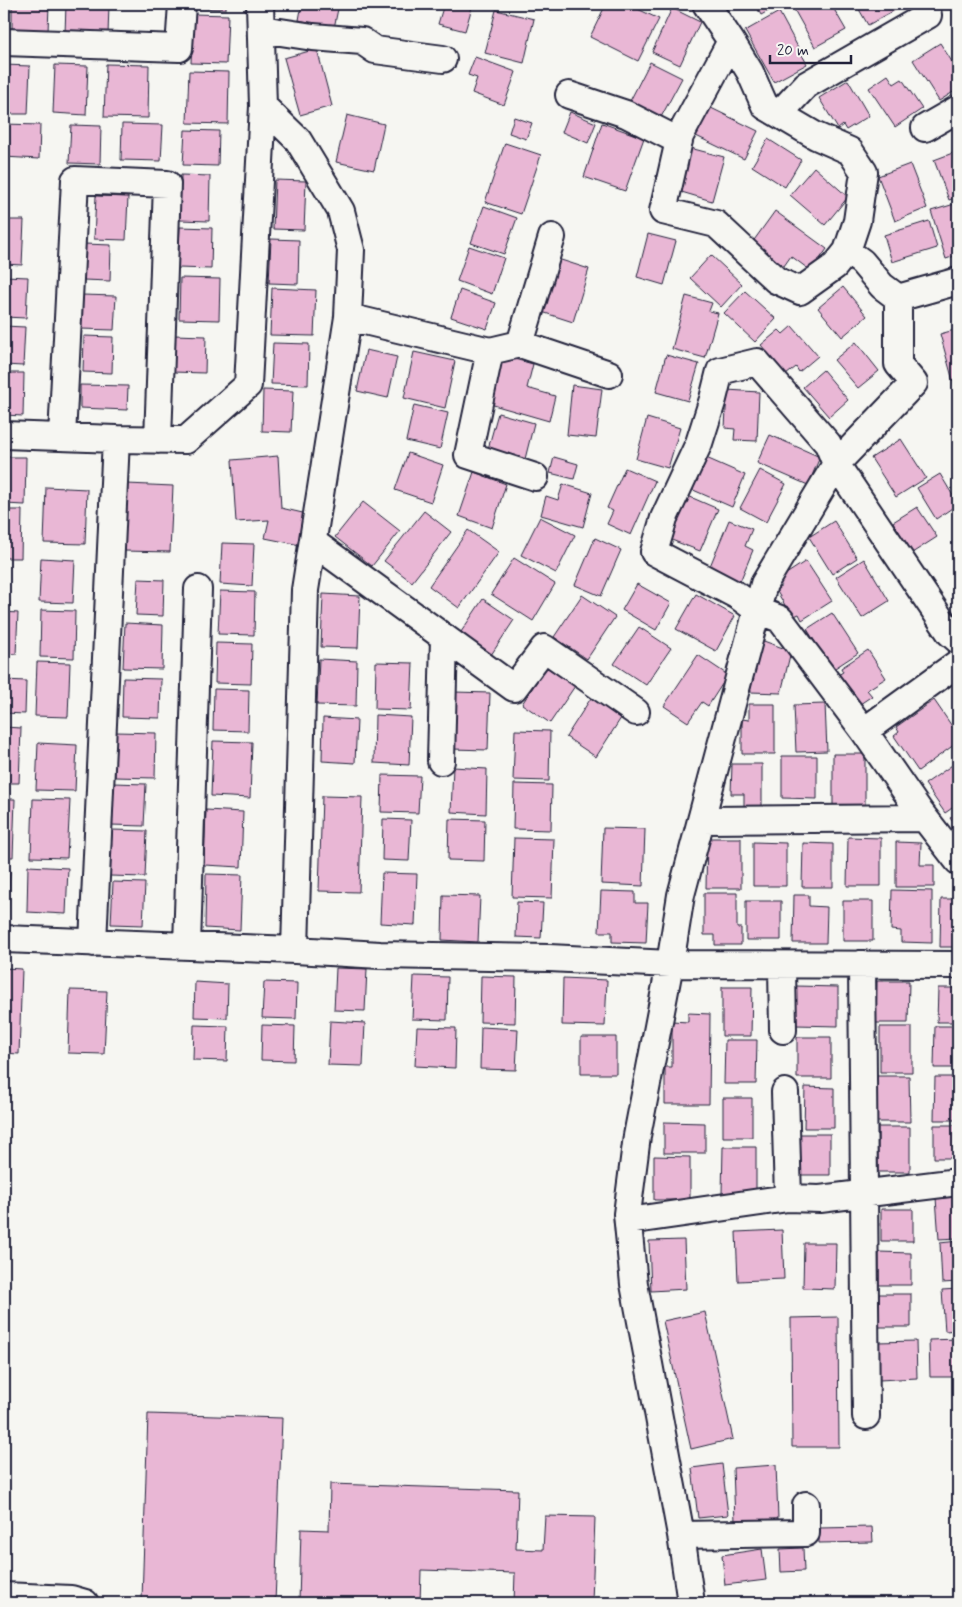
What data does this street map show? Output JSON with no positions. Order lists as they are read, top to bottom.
{
  "scale_bar": "20 m"
}
